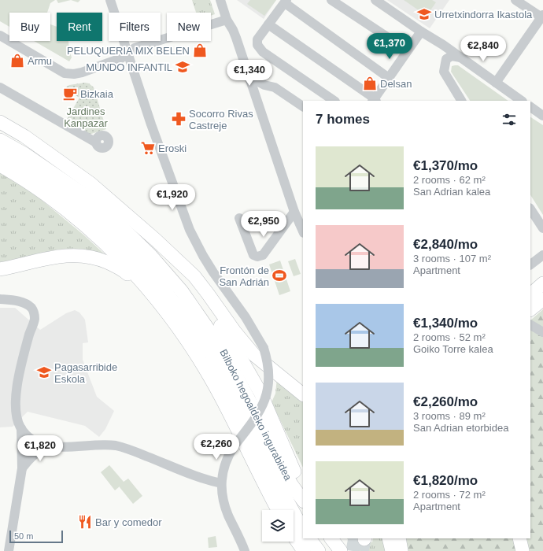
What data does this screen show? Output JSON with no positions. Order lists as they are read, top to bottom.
{
  "streets": {
    "highway": ["Bilboko hegoaldeko ingurabidea"]
  },
  "parks": ["Jardines Kanpazar"],
  "places": {
    "school or university": ["Urretxindorra Ikastola", "MUNDO INFANTIL", "Pagasarribide Eskola"],
    "shop": ["PELUQUERIA MIX BELEN", "Armu", "Delsan"],
    "cafe": ["Bizkaia"],
    "pharmacy": ["Socorro Rivas Castreje"],
    "supermarket": ["Eroski"],
    "sports": ["Frontón de San Adrián"],
    "restaurant": ["Bar y comedor"]
  },
  "scale_bar": "50 m",
  "page": {
    "chip": [
      "Buy",
      "Rent",
      "Filters",
      "New"
    ],
    "price": [
      "€1,370",
      "€2,840",
      "€1,340",
      "€1,920",
      "€2,950",
      "€2,260",
      "€1,820"
    ],
    "heading": "7 homes",
    "list": [
      {
        "name": "€1,370/mo",
        "note": "2 rooms · 62 m² · San Adrian kalea"
      },
      {
        "name": "€2,840/mo",
        "note": "3 rooms · 107 m² · Apartment"
      },
      {
        "name": "€1,340/mo",
        "note": "2 rooms · 52 m² · Goiko Torre kalea"
      },
      {
        "name": "€2,260/mo",
        "note": "3 rooms · 89 m² · San Adrian etorbidea"
      },
      {
        "name": "€1,820/mo",
        "note": "2 rooms · 72 m² · Apartment"
      }
    ],
    "scale": "50 m"
  }
}
